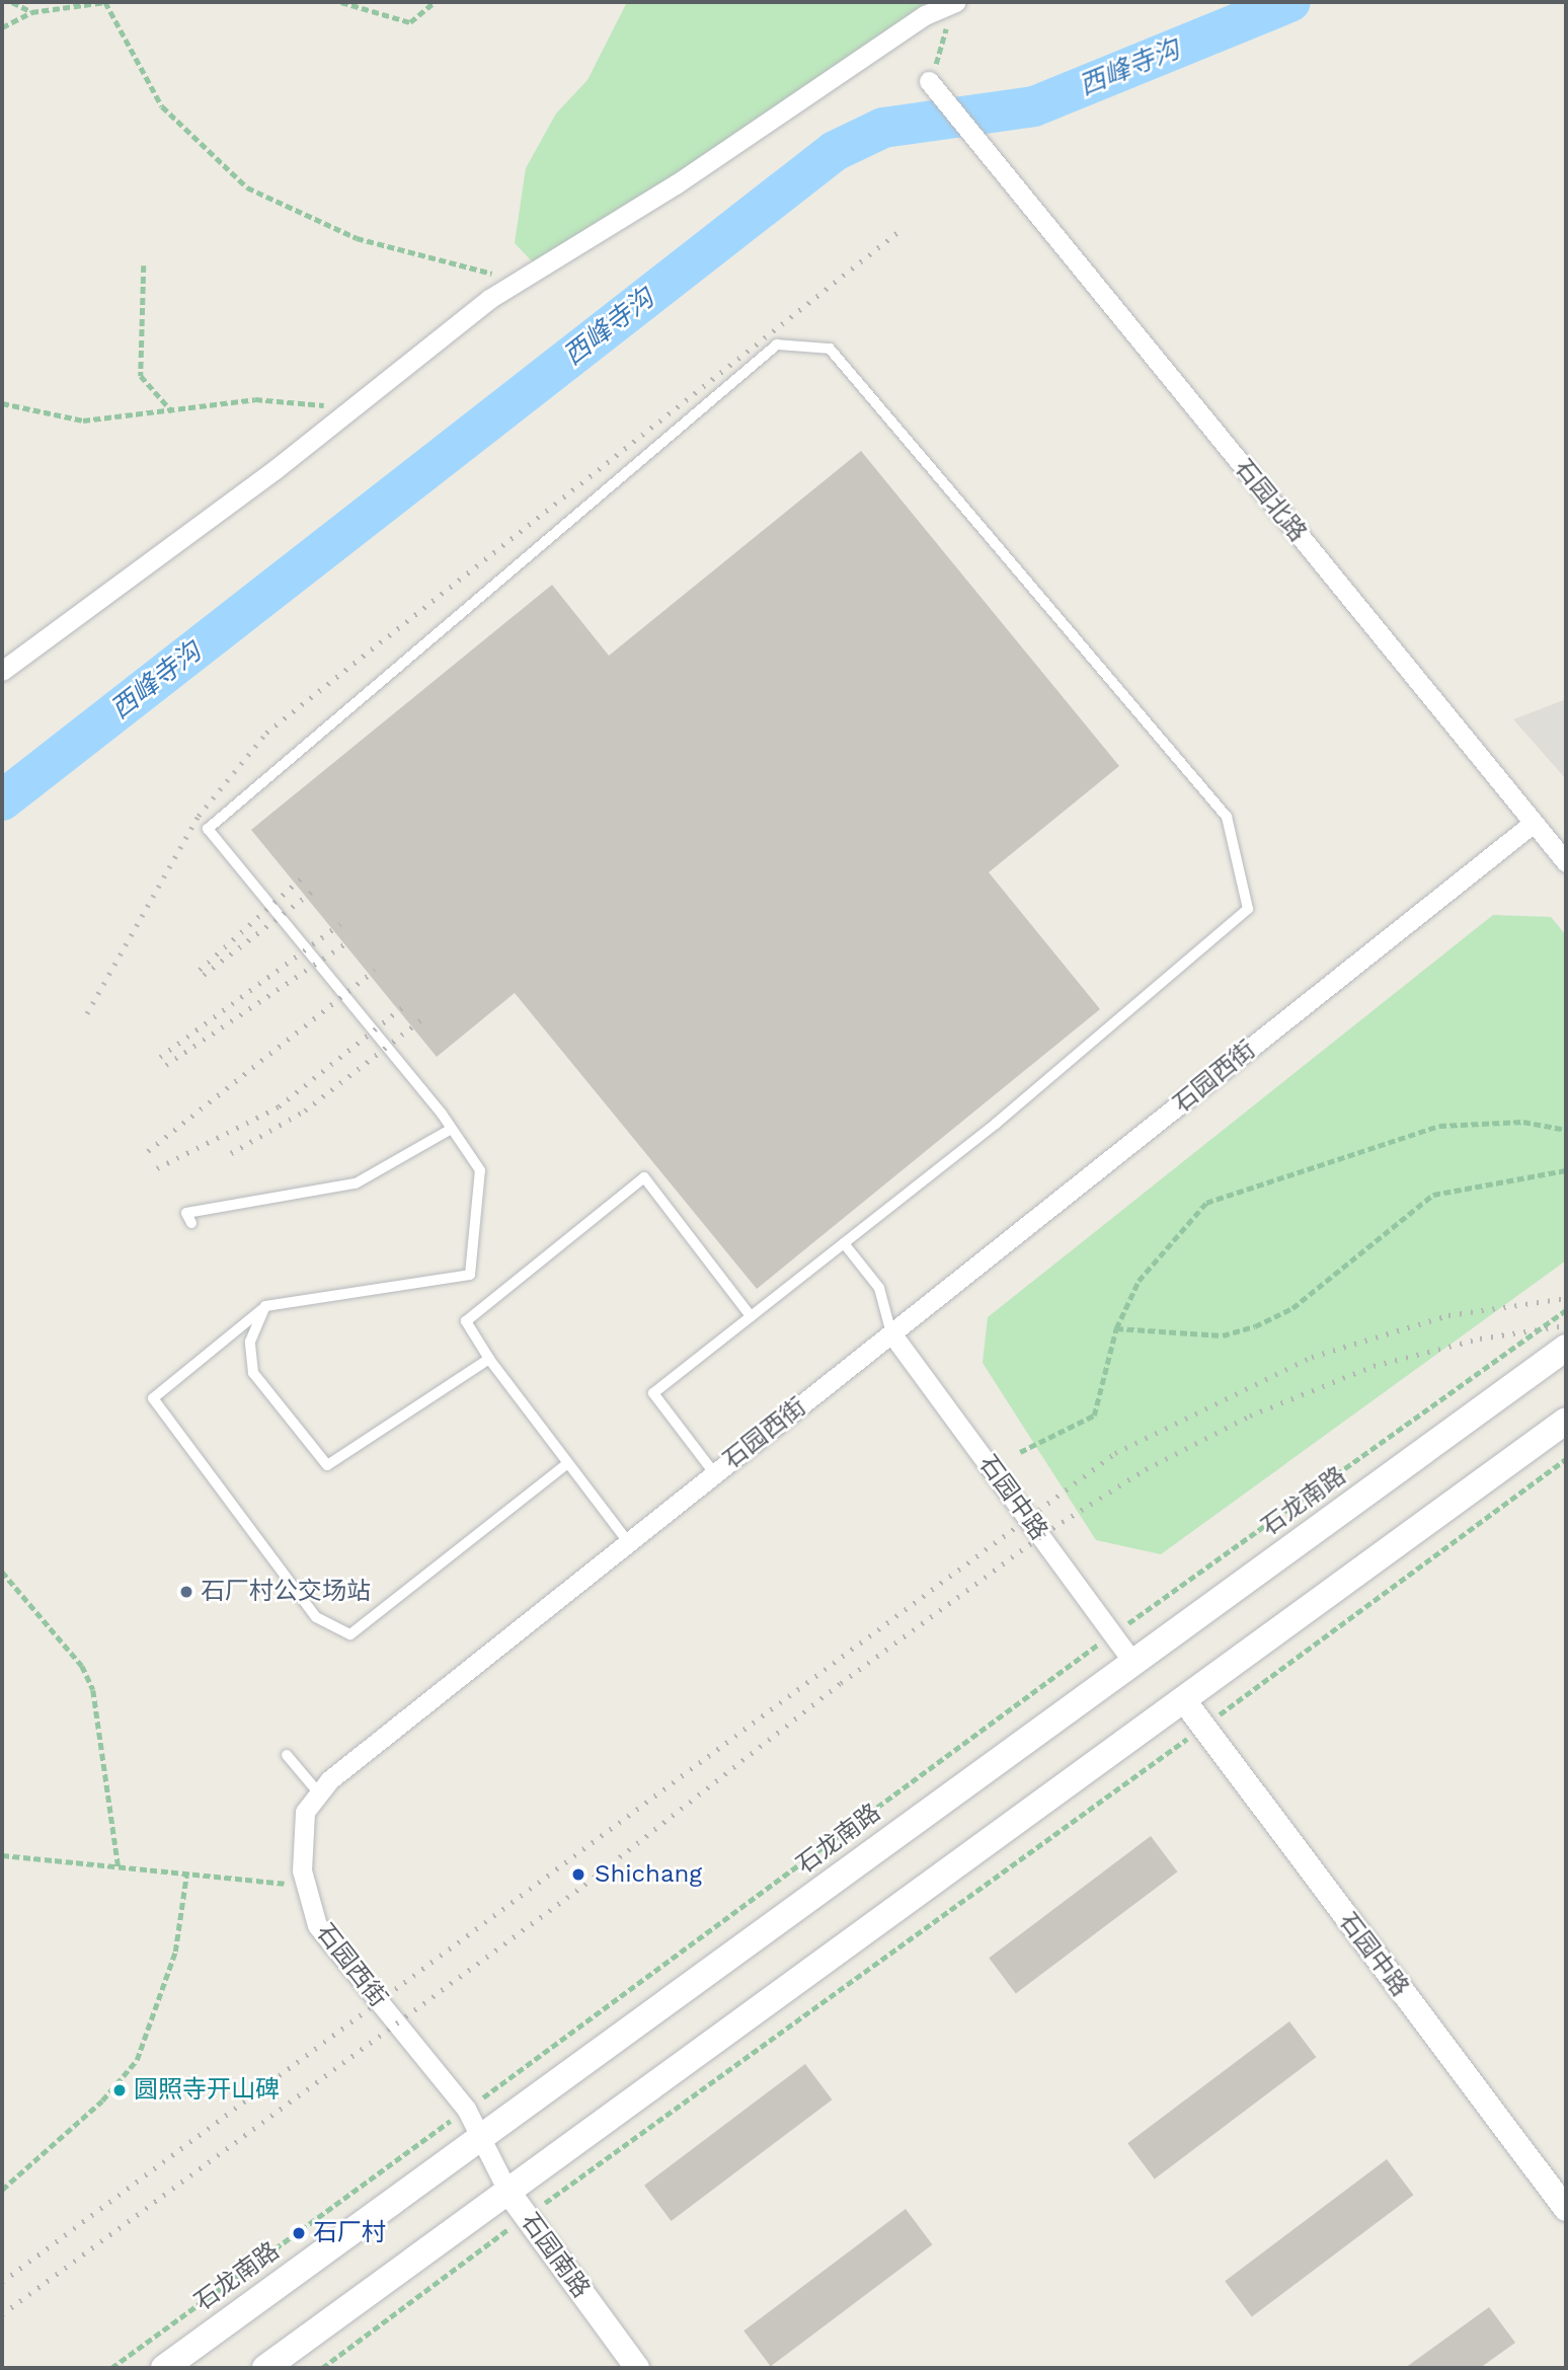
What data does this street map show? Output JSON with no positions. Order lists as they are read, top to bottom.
{
  "streets": {
    "main road": ["石龙南路"],
    "street": [
      "石园北路",
      "石园西街",
      "石园中路",
      "石园南路"
    ]
  },
  "crossings": [
    ["石园北路", "石园西街"],
    ["石园西街", "石园中路"],
    ["石园西街", "石龙南路"],
    ["石园西街", "石园南路"],
    ["石园中路", "石龙南路"],
    ["石龙南路", "石园南路"]
  ],
  "water": ["西峰寺沟"],
  "places": [
    "石厂村公交场站",
    "Shichang",
    "圆照寺开山碑",
    "石厂村"
  ]
}
